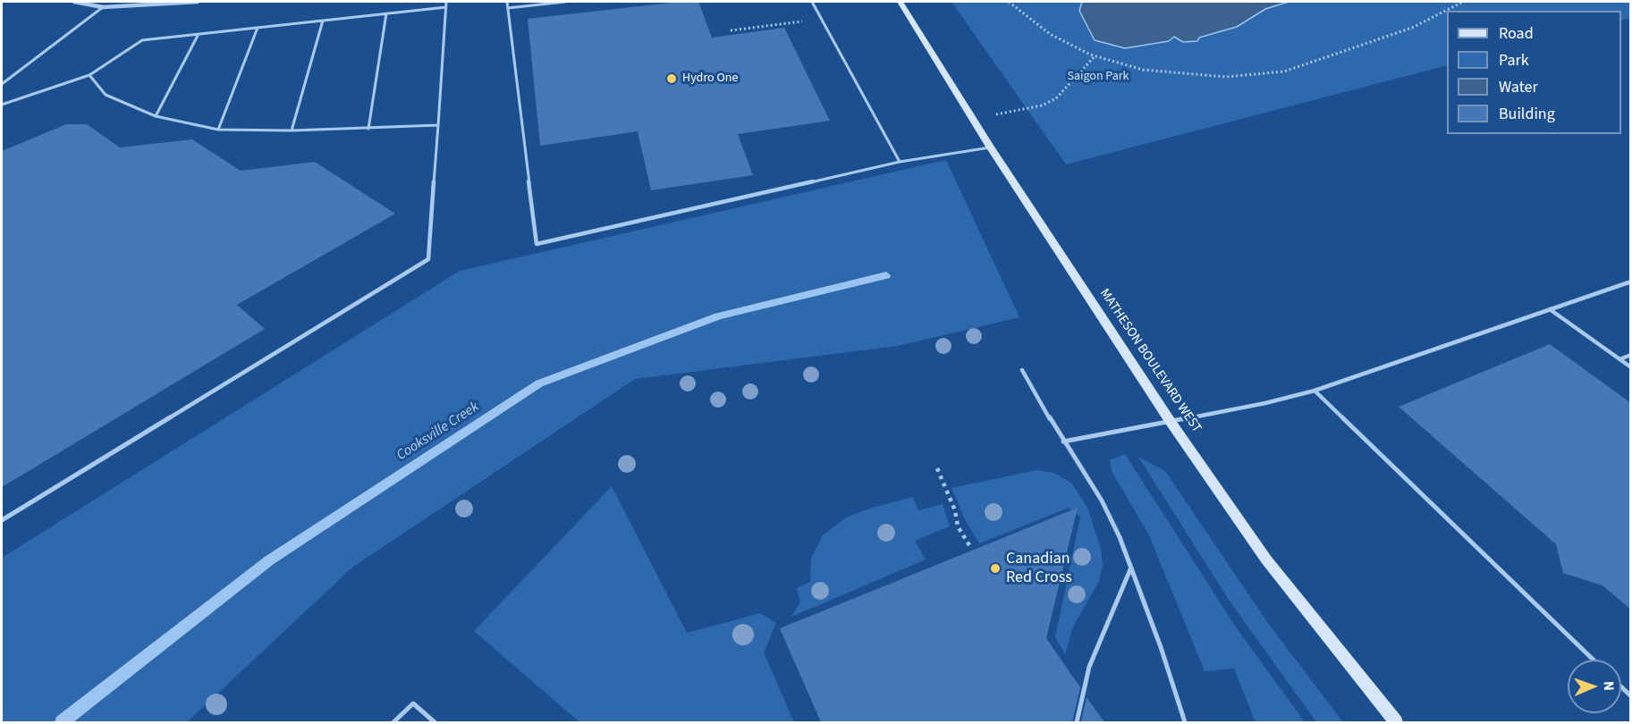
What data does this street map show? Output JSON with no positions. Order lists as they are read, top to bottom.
{
  "streets": {
    "street": ["MATHESON BOULEVARD WEST"]
  },
  "water": ["Cooksville Creek"],
  "parks": ["Saigon Park"],
  "places": ["Hydro One", "Canadian Red Cross"],
  "legend": [
    "Road",
    "Park",
    "Water",
    "Building"
  ],
  "north": "right"
}
